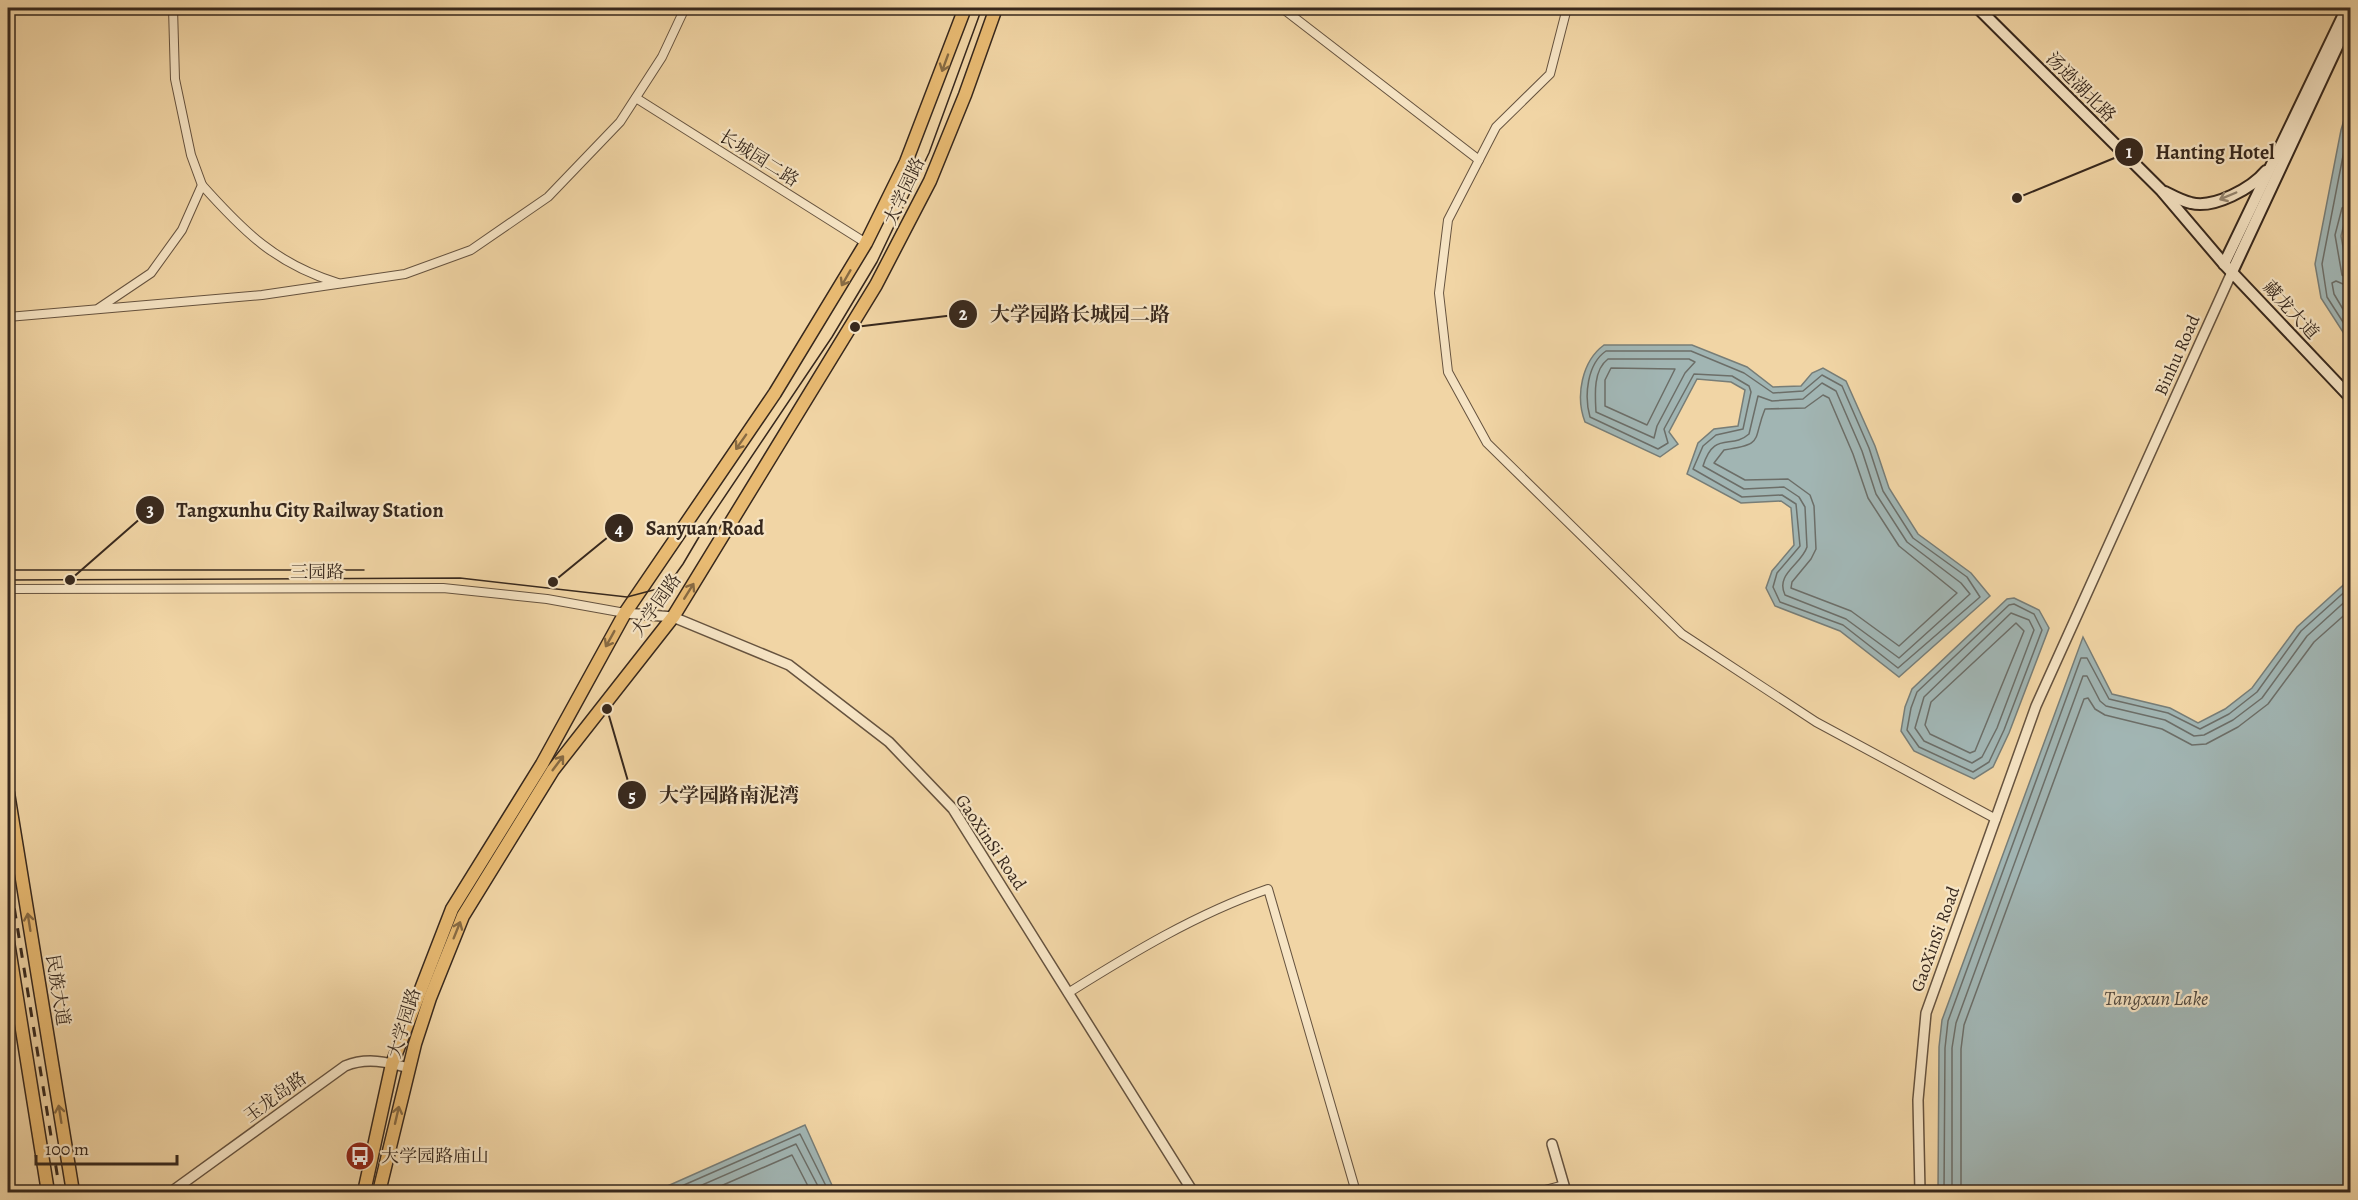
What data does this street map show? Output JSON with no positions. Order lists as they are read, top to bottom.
{
  "streets": {
    "main road": [
      "汤逊湖北路",
      "大学园路",
      "藏龙大道",
      "Binhu Road",
      "民族大道"
    ],
    "street": [
      "长城园二路",
      "三园路",
      "GaoXinSi Road",
      "玉龙岛路"
    ]
  },
  "crossings": [
    ["汤逊湖北路", "藏龙大道"],
    ["汤逊湖北路", "Binhu Road"],
    ["长城园二路", "大学园路"],
    ["大学园路", "三园路"],
    ["大学园路", "GaoXinSi Road"],
    ["大学园路", "玉龙岛路"],
    ["藏龙大道", "Binhu Road"],
    ["Binhu Road", "GaoXinSi Road"],
    ["三园路", "GaoXinSi Road"]
  ],
  "water": ["Tangxun Lake"],
  "places": {
    "other": [
      "Hanting Hotel",
      "大学园路长城园二路",
      "Tangxunhu City Railway Station",
      "Sanyuan Road",
      "大学园路南泥湾"
    ],
    "bus stop": ["大学园路庙山"]
  },
  "scale_bar": "100 m"
}
